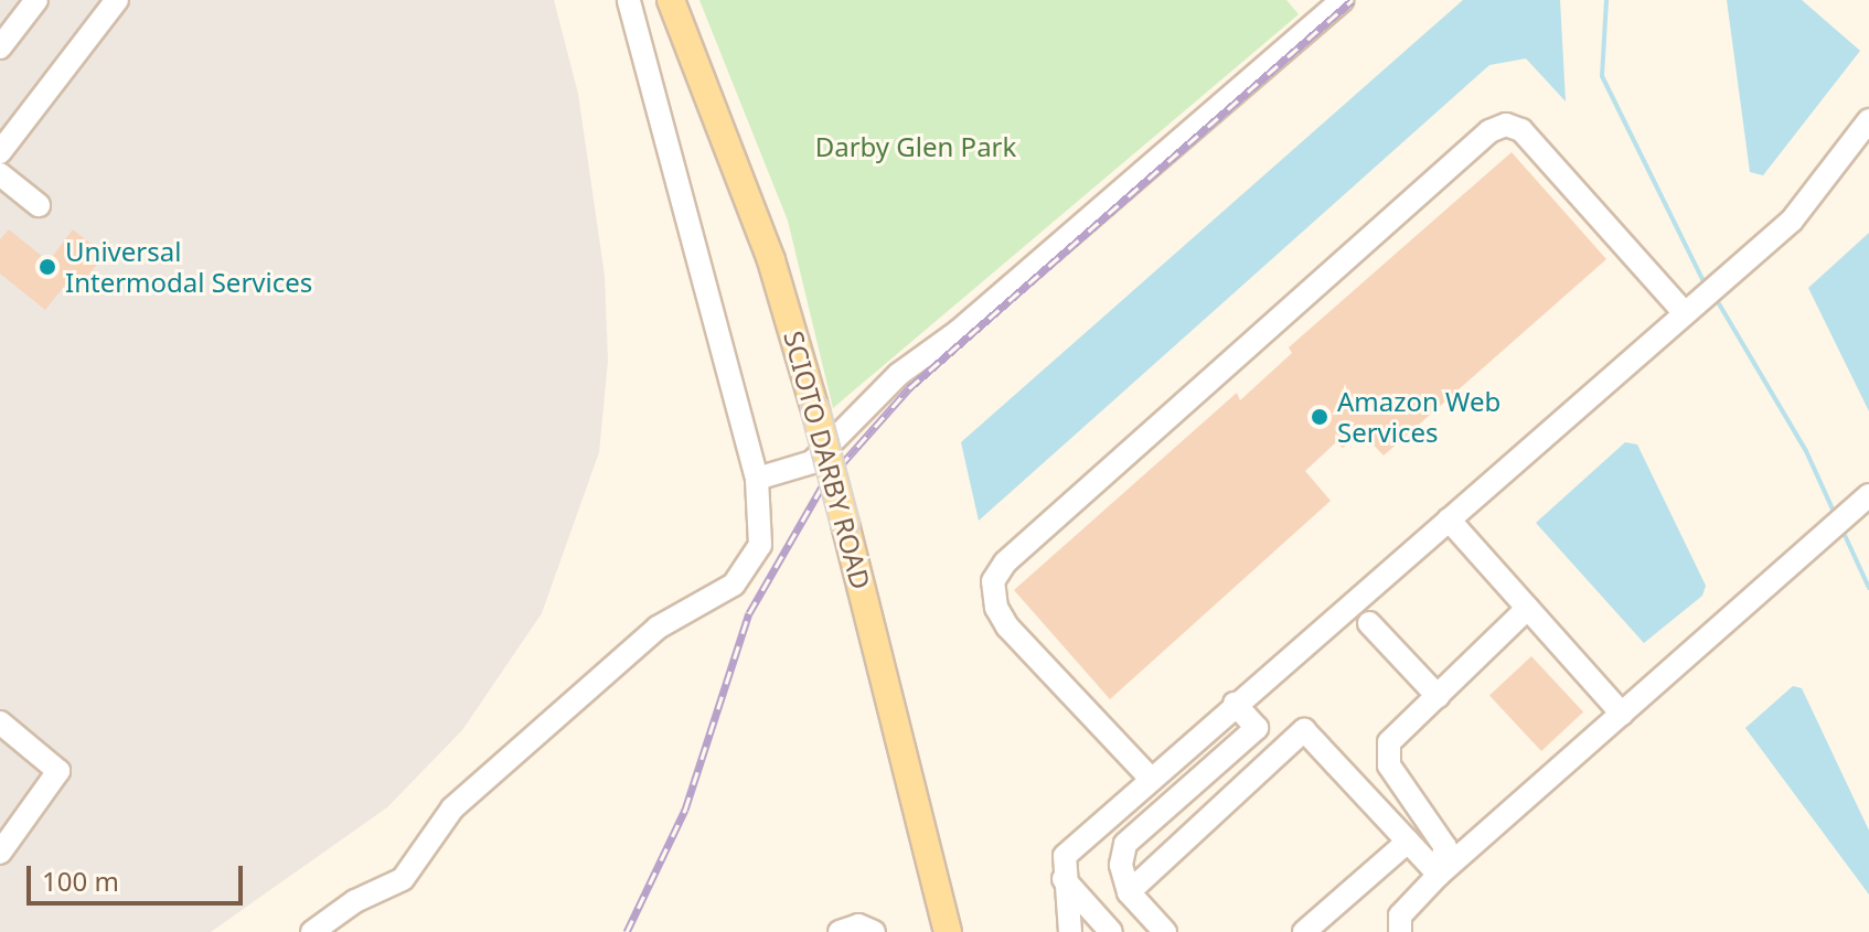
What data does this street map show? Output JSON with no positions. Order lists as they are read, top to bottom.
{
  "streets": {
    "main road": ["SCIOTO DARBY ROAD"]
  },
  "parks": ["Darby Glen Park"],
  "places": ["Universal Intermodal Services", "Amazon Web Services"],
  "scale_bar": "100 m"
}
